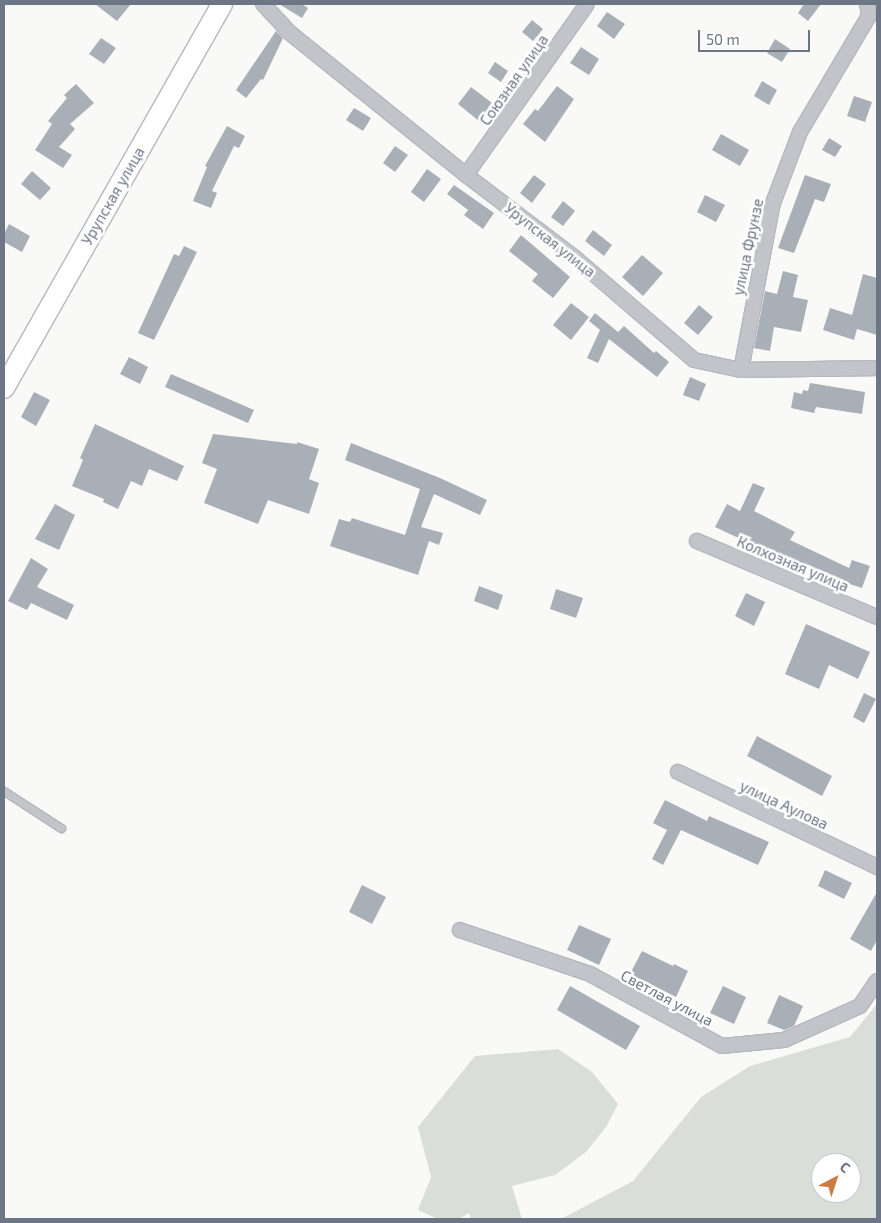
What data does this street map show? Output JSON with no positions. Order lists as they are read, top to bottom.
{
  "streets": {
    "street": [
      "Союзная улица",
      "Урупская улица",
      "улица Фрунзе",
      "Колхозная улица",
      "улица Аулова",
      "Светлая улица"
    ]
  },
  "crossings": [
    ["Союзная улица", "Урупская улица"],
    ["Урупская улица", "улица Фрунзе"]
  ],
  "scale_bar": "50 m",
  "north": "top right"
}
